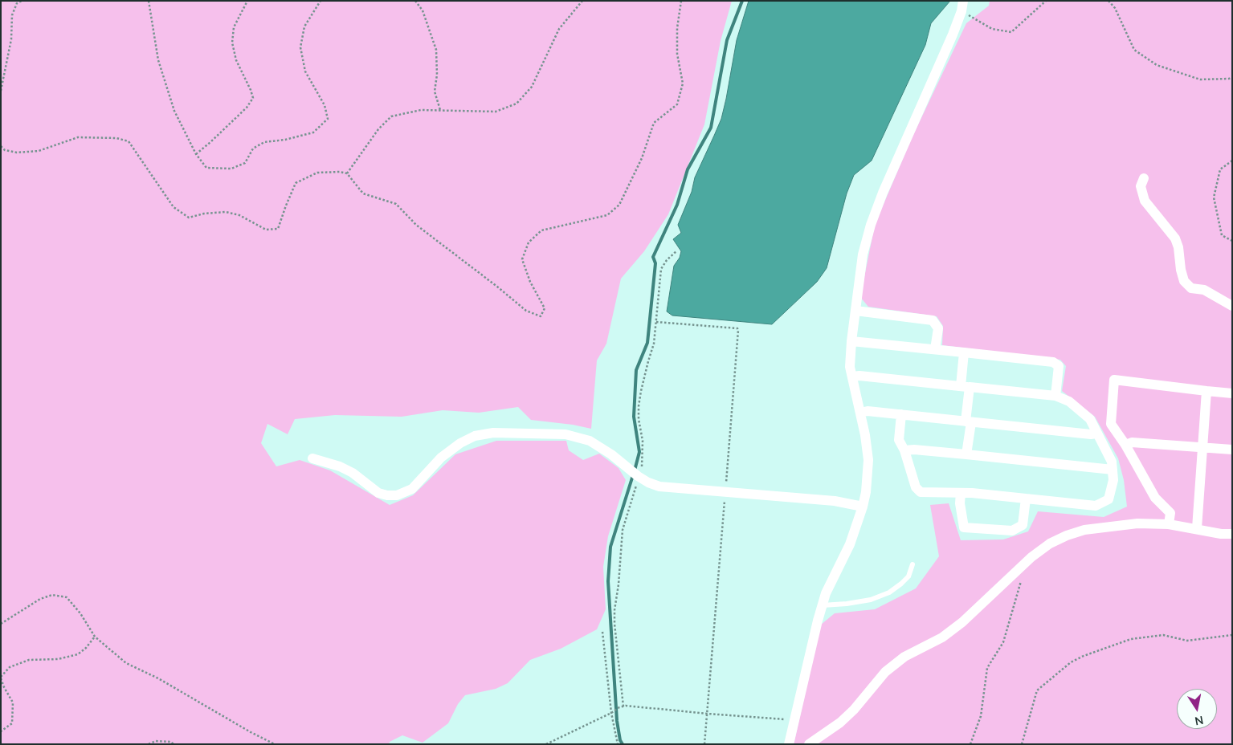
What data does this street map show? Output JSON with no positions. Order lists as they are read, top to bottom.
{
  "north": "bottom"
}
